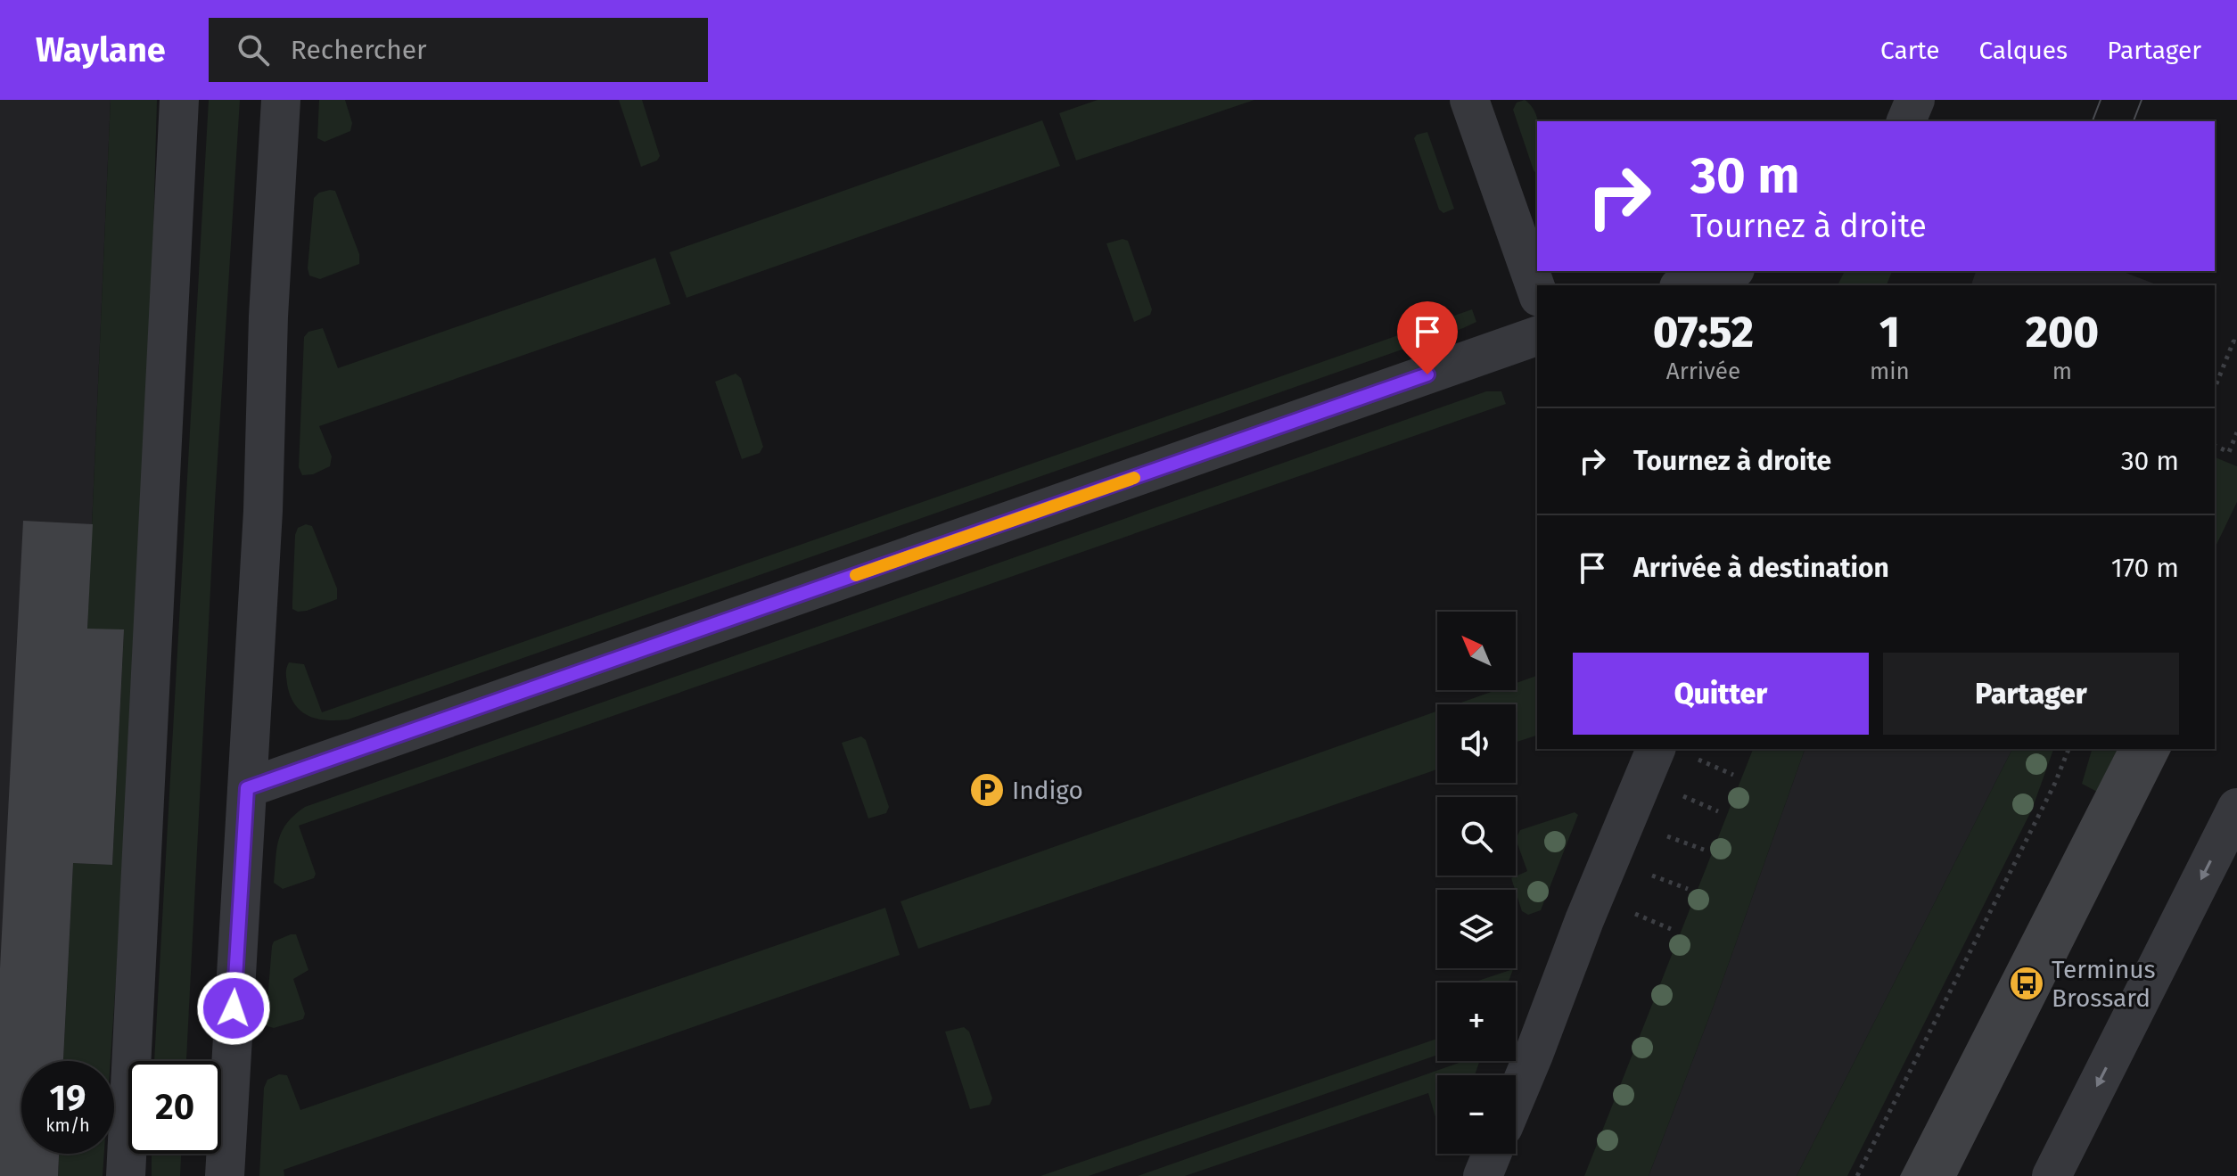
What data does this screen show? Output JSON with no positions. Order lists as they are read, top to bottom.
{
  "places": {
    "parking": ["Indigo"],
    "bus stop": ["Terminus Brossard"]
  },
  "north": "top left",
  "page": {
    "header": "Waylane",
    "search": "Rechercher",
    "nav": ["Carte", "Calques", "Partager"],
    "turn": ["30 m", "Tournez à droite"],
    "eta": [
      "07:52",
      "Arrivée",
      "1",
      "min",
      "200",
      "m"
    ],
    "list": [
      {
        "name": "Tournez à droite",
        "value": "30 m"
      },
      {
        "name": "Arrivée à destination",
        "value": "170 m"
      }
    ],
    "map_buttons": ["+", "−"],
    "buttons": ["Quitter", "Partager"],
    "speed": "19 km/h",
    "limit": "20"
  }
}
